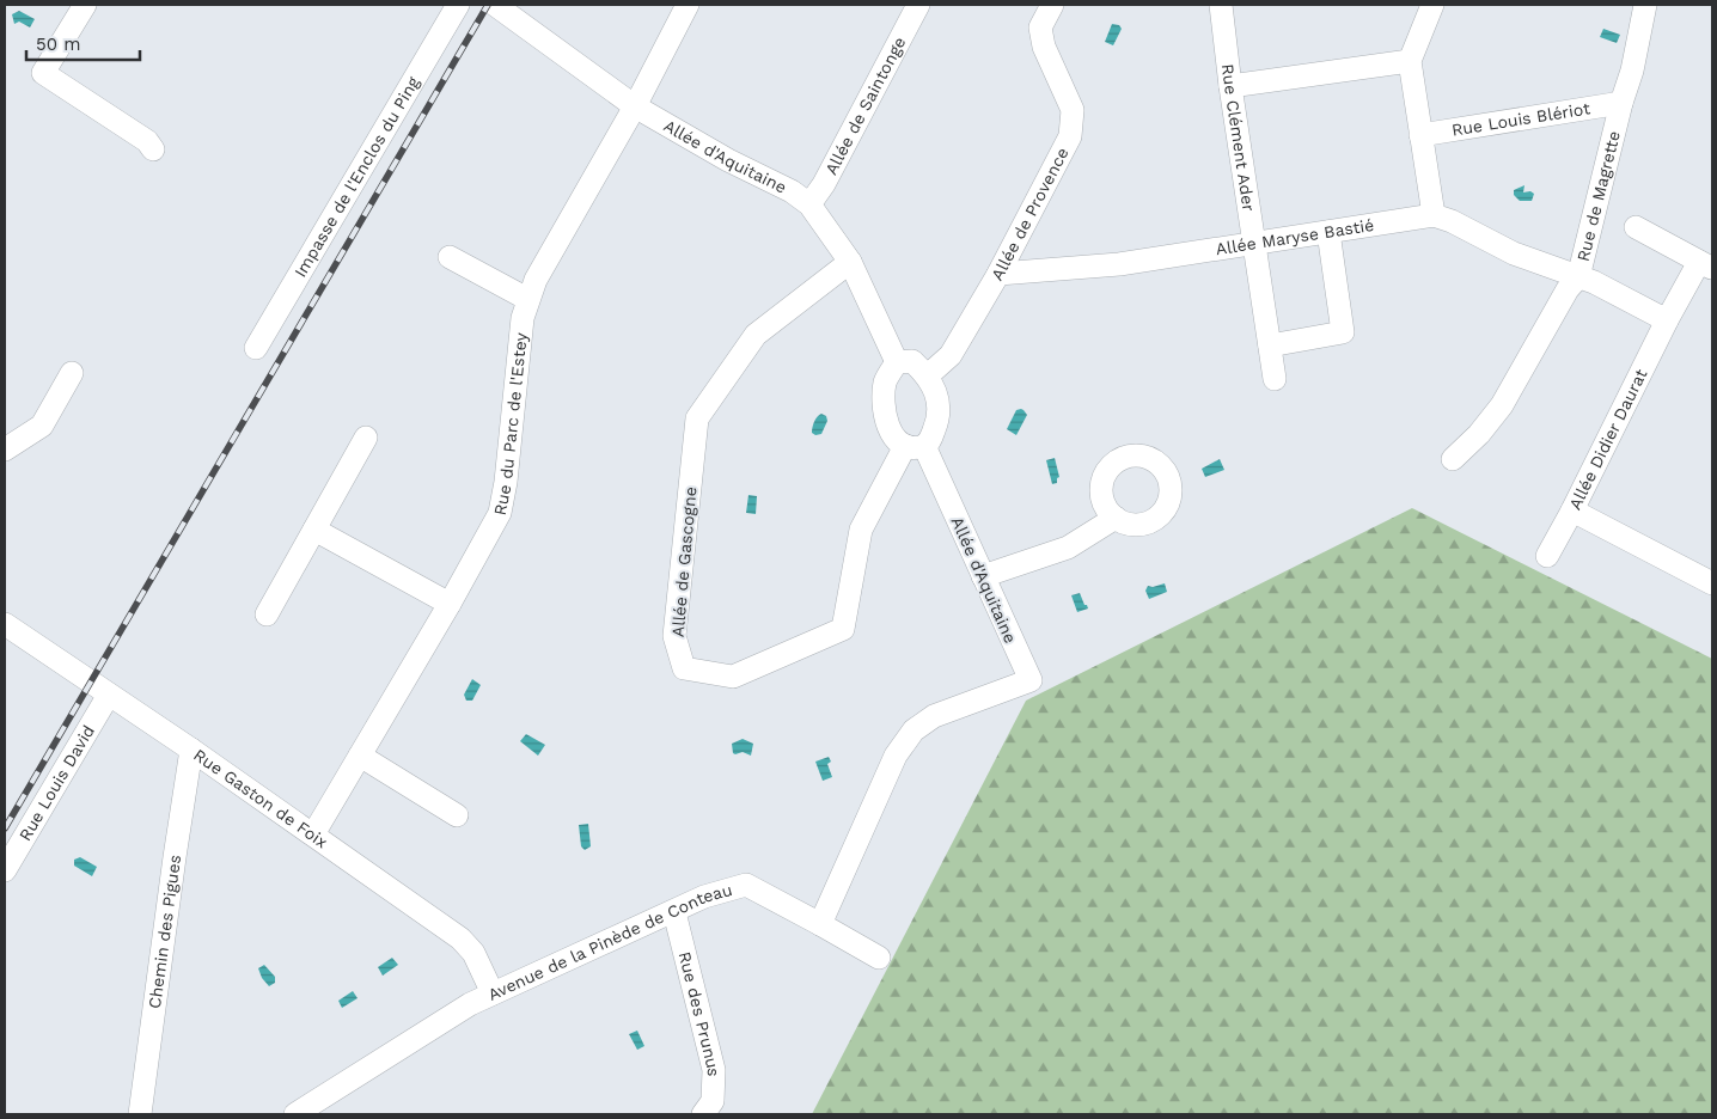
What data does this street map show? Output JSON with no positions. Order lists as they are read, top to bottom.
{
  "streets": {
    "street": [
      "Allée de Saintonge",
      "Rue Louis Blériot",
      "Rue Clément Ader",
      "Allée d'Aquitaine",
      "Impasse de l'Enclos du Ping",
      "Rue de Magrette",
      "Allée de Provence",
      "Allée Maryse Bastié",
      "Rue du Parc de l'Estey",
      "Allée Didier Daurat",
      "Allée de Gascogne",
      "Rue Louis David",
      "Rue Gaston de Foix",
      "Chemin des Pigues",
      "Avenue de la Pinède de Conteau",
      "Rue des Prunus"
    ]
  },
  "crossings": [
    ["Allée de Saintonge", "Allée d'Aquitaine"],
    ["Rue Louis Blériot", "Rue de Magrette"],
    ["Rue Clément Ader", "Allée Maryse Bastié"],
    ["Allée d'Aquitaine", "Allée de Provence"],
    ["Allée d'Aquitaine", "Rue du Parc de l'Estey"],
    ["Allée d'Aquitaine", "Allée de Gascogne"],
    ["Allée d'Aquitaine", "Avenue de la Pinède de Conteau"],
    ["Allée de Provence", "Allée Maryse Bastié"],
    ["Allée de Provence", "Allée de Gascogne"],
    ["Rue du Parc de l'Estey", "Rue Gaston de Foix"],
    ["Rue Louis David", "Rue Gaston de Foix"],
    ["Rue Gaston de Foix", "Chemin des Pigues"],
    ["Rue Gaston de Foix", "Avenue de la Pinède de Conteau"],
    ["Avenue de la Pinède de Conteau", "Rue des Prunus"]
  ],
  "scale_bar": "50 m"
}
